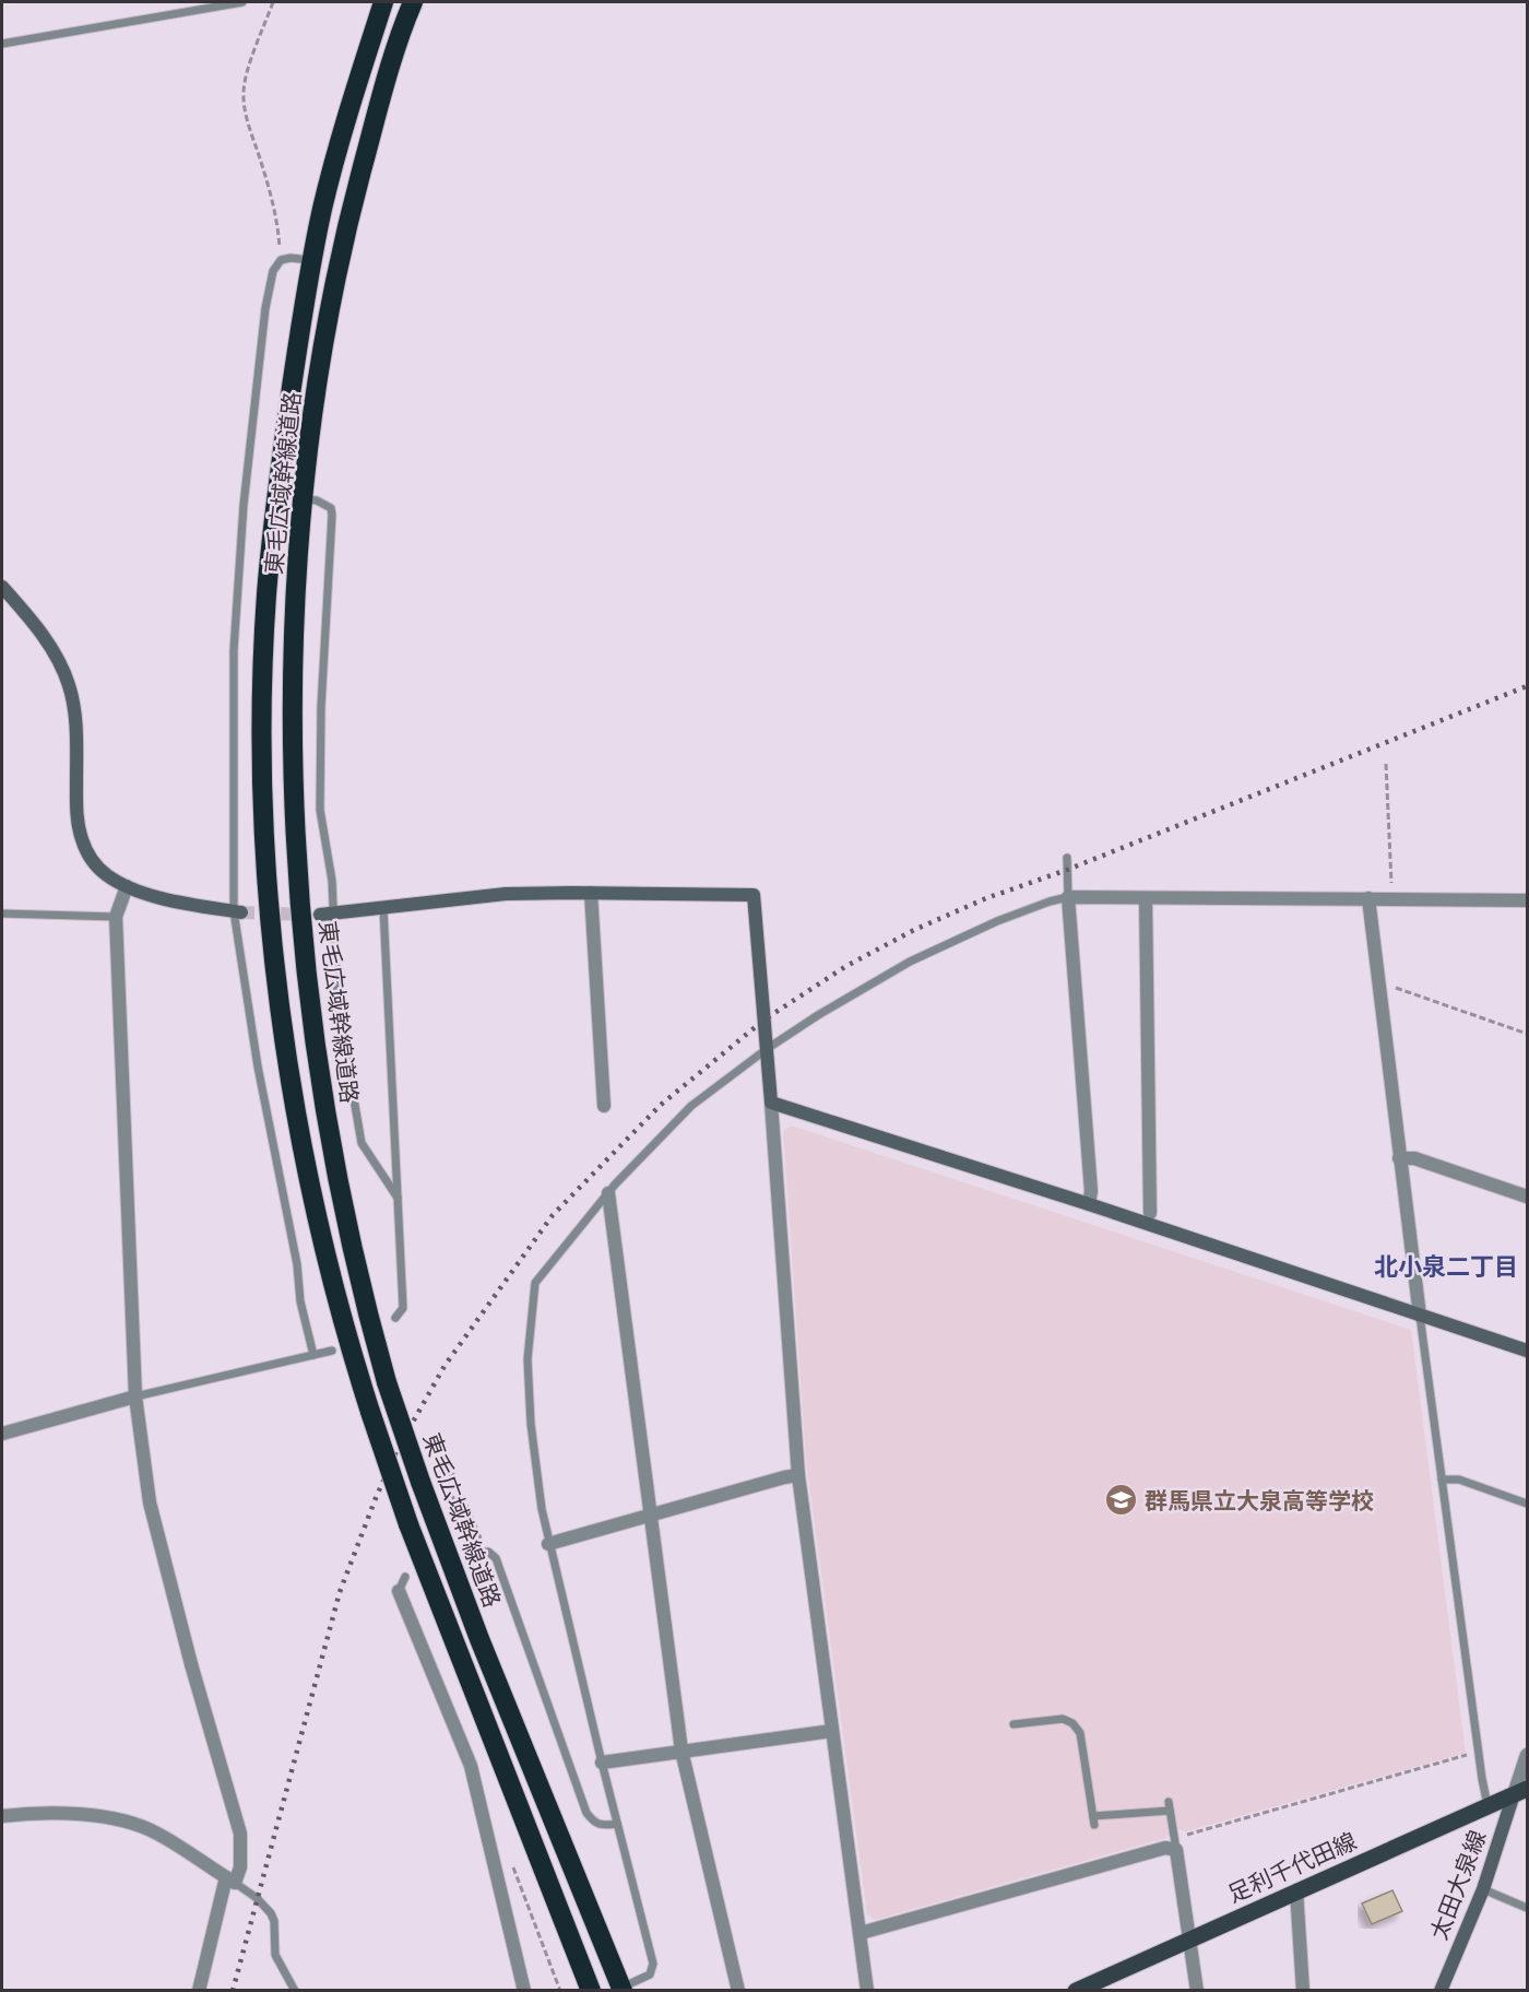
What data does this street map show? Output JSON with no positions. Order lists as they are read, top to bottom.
{
  "streets": {
    "highway": ["東毛広域幹線道路"],
    "main road": ["足利千代田線"],
    "street": ["太田大泉線"]
  },
  "crossings": [
    ["足利千代田線", "太田大泉線"]
  ],
  "districts": ["北小泉二丁目"],
  "places": {
    "school or university": ["群馬県立大泉高等学校"]
  }
}
